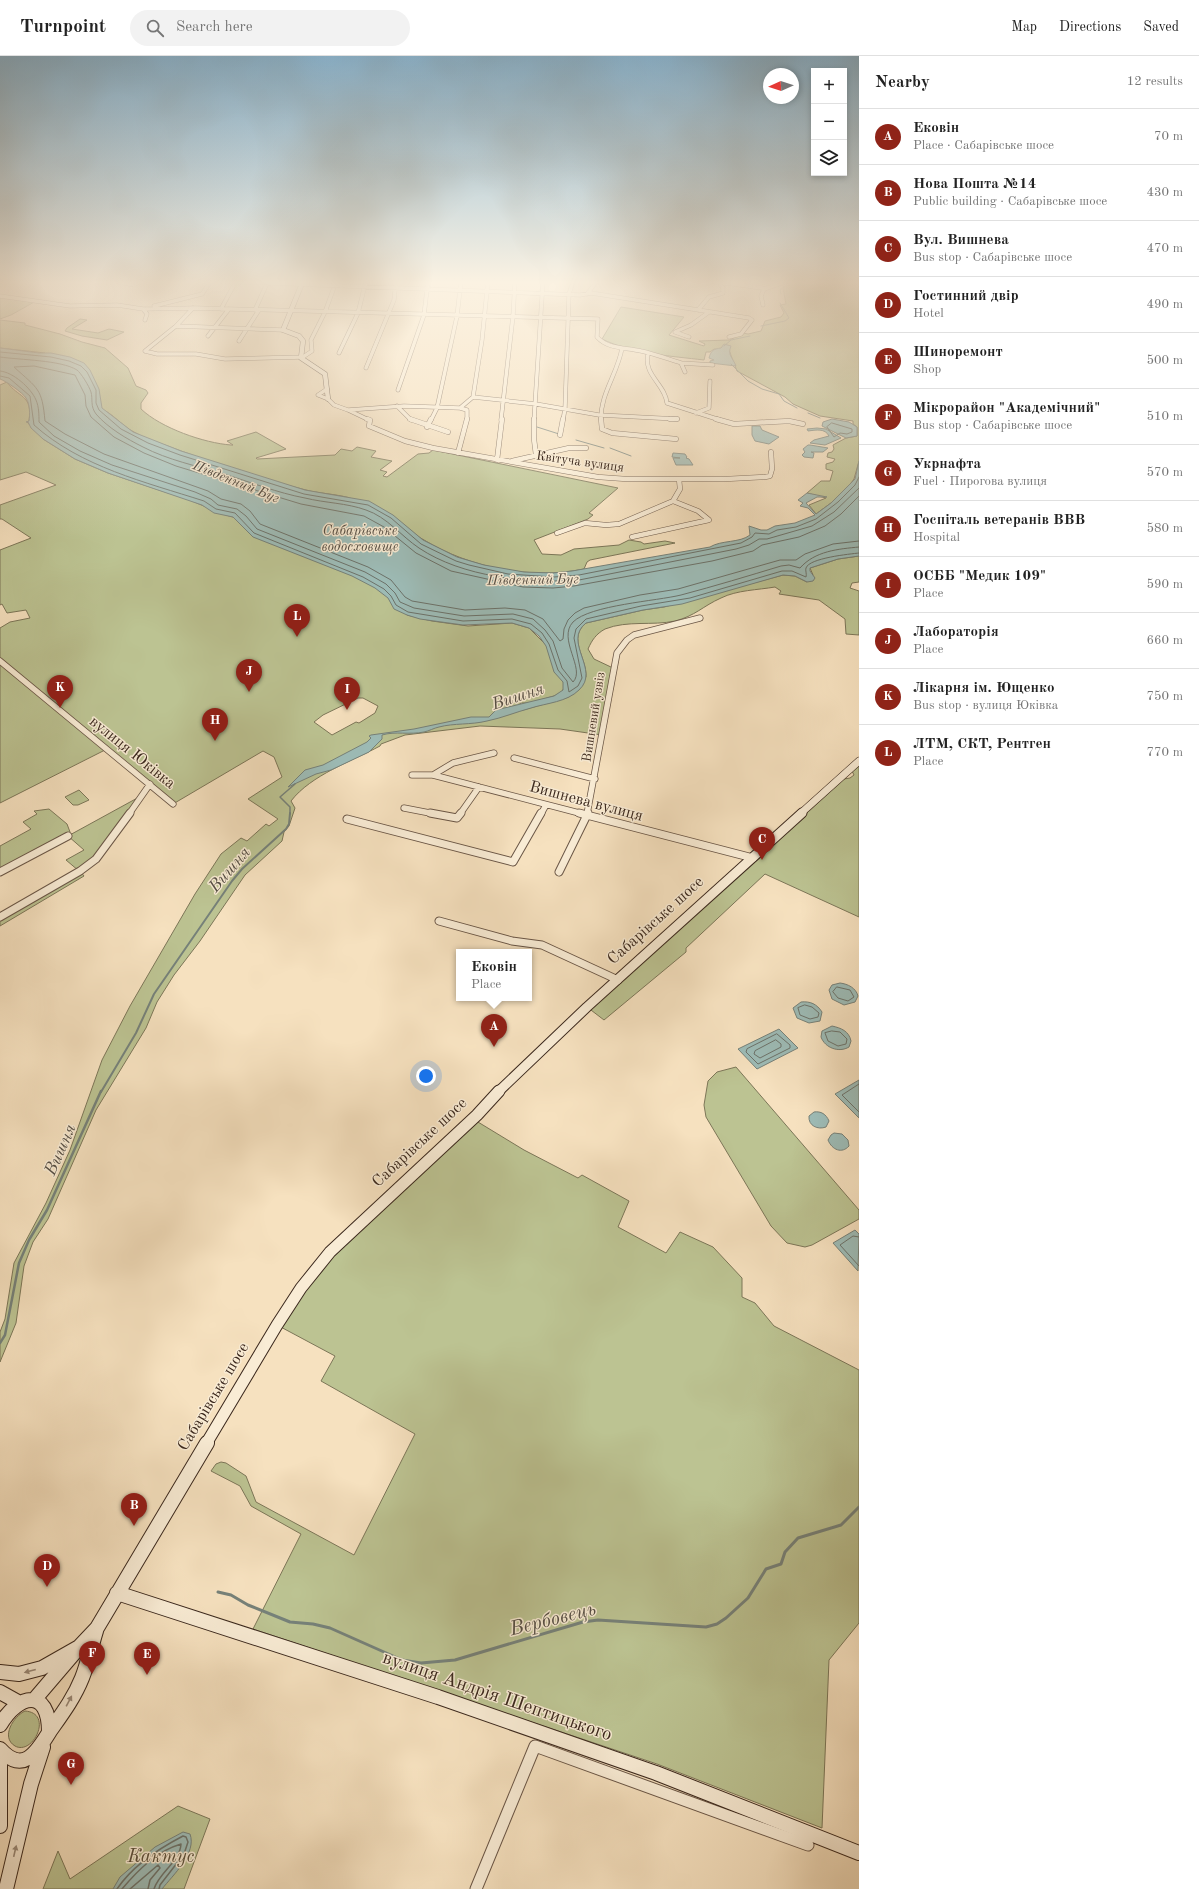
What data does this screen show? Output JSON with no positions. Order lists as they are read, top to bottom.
{
  "streets": {
    "street": [
      "Квітуча вулиця",
      "Вишневий узвіз",
      "вулиця Юківка",
      "Вишнева вулиця",
      "Сабарівське шосе",
      "вулиця Андрія Шептицького"
    ]
  },
  "crossings": [
    ["Вишневий узвіз", "Вишнева вулиця"],
    ["Вишнева вулиця", "Сабарівське шосе"],
    ["Сабарівське шосе", "вулиця Андрія Шептицького"]
  ],
  "water": [
    "Південний Буг",
    "Сабарівське водосховище",
    "Вишня",
    "Вербовець"
  ],
  "parks": ["Кактус"],
  "north": "left",
  "page": {
    "header": "Turnpoint",
    "search": "Search here",
    "nav": ["Map", "Directions", "Saved"],
    "heading": ["Nearby", "12 results"],
    "map_buttons": ["+", "−"],
    "list": [
      {
        "mark": "A",
        "name": "Ековін",
        "note": "Place · Сабарівське шосе",
        "value": "70 m"
      },
      {
        "mark": "B",
        "name": "Нова Пошта №14",
        "note": "Public building · Сабарівське шосе",
        "value": "430 m"
      },
      {
        "mark": "C",
        "name": "Вул. Вишнева",
        "note": "Bus stop · Сабарівське шосе",
        "value": "470 m"
      },
      {
        "mark": "D",
        "name": "Гостинний двір",
        "note": "Hotel",
        "value": "490 m"
      },
      {
        "mark": "E",
        "name": "Шиноремонт",
        "note": "Shop",
        "value": "500 m"
      },
      {
        "mark": "F",
        "name": "Мікрорайон \"Академічний\"",
        "note": "Bus stop · Сабарівське шосе",
        "value": "510 m"
      },
      {
        "mark": "G",
        "name": "Укрнафта",
        "note": "Fuel · Пирогова вулиця",
        "value": "570 m"
      },
      {
        "mark": "H",
        "name": "Госпіталь ветеранів ВВВ",
        "note": "Hospital",
        "value": "580 m"
      },
      {
        "mark": "I",
        "name": "ОСББ \"Медик 109\"",
        "note": "Place",
        "value": "590 m"
      },
      {
        "mark": "J",
        "name": "Лабораторія",
        "note": "Place",
        "value": "660 m"
      },
      {
        "mark": "K",
        "name": "Лікарня ім. Ющенко",
        "note": "Bus stop · вулиця Юківка",
        "value": "750 m"
      },
      {
        "mark": "L",
        "name": "ЛТМ, СКТ, Рентген",
        "note": "Place",
        "value": "770 m"
      }
    ],
    "pins": [
      "L",
      "J",
      "K",
      "I",
      "H",
      "C",
      "A",
      "B",
      "D",
      "F",
      "E",
      "G"
    ],
    "popup": ["Ековін", "Place"]
  }
}
